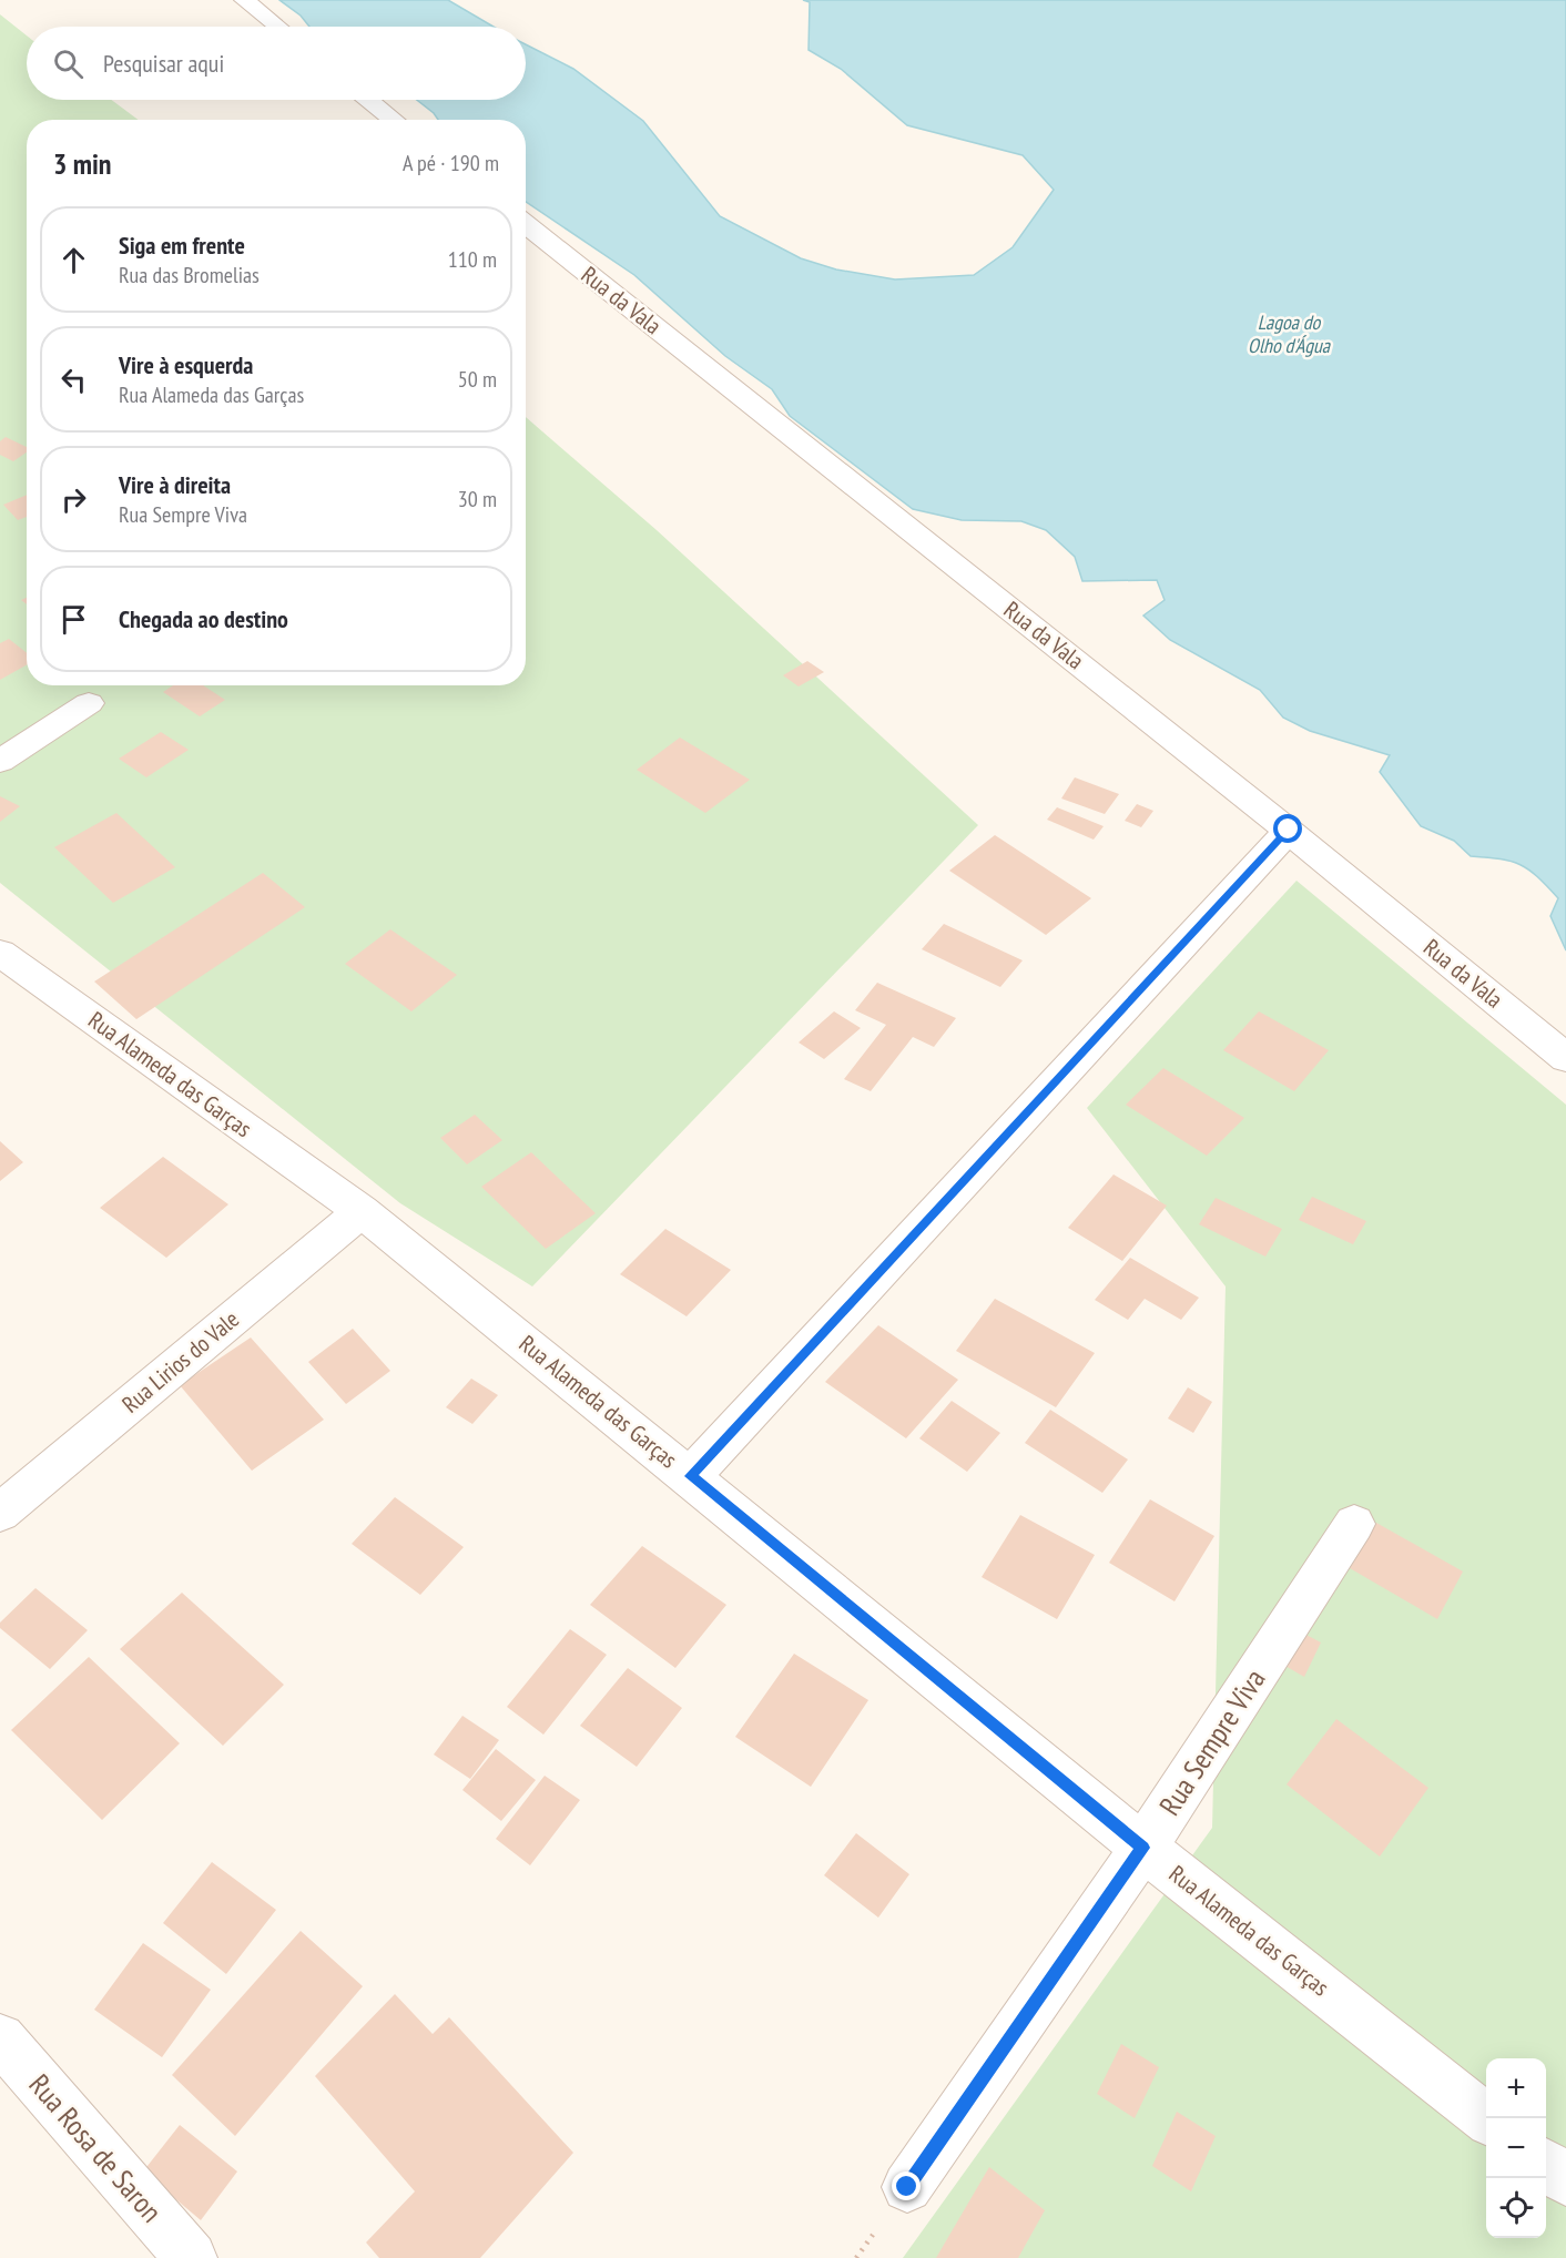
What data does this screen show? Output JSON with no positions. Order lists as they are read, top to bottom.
{
  "streets": {
    "street": [
      "Rua da Vala",
      "Rua Alameda das Garças",
      "Rua Lirios do Vale",
      "Rua Sempre Viva",
      "Rua Rosa de Saron"
    ]
  },
  "crossings": [
    ["Rua Alameda das Garças", "Rua Lirios do Vale"],
    ["Rua Alameda das Garças", "Rua Sempre Viva"]
  ],
  "water": ["Lagoa do Olho d'Água"],
  "page": {
    "search": "Pesquisar aqui",
    "heading": ["3 min", "A pé · 190 m"],
    "list": [
      ["Siga em frente", "Rua das Bromelias", "110 m"],
      ["Vire à esquerda", "Rua Alameda das Garças", "50 m"],
      ["Vire à direita", "Rua Sempre Viva", "30 m"],
      "Chegada ao destino"
    ],
    "map_buttons": ["+", "−"]
  }
}
